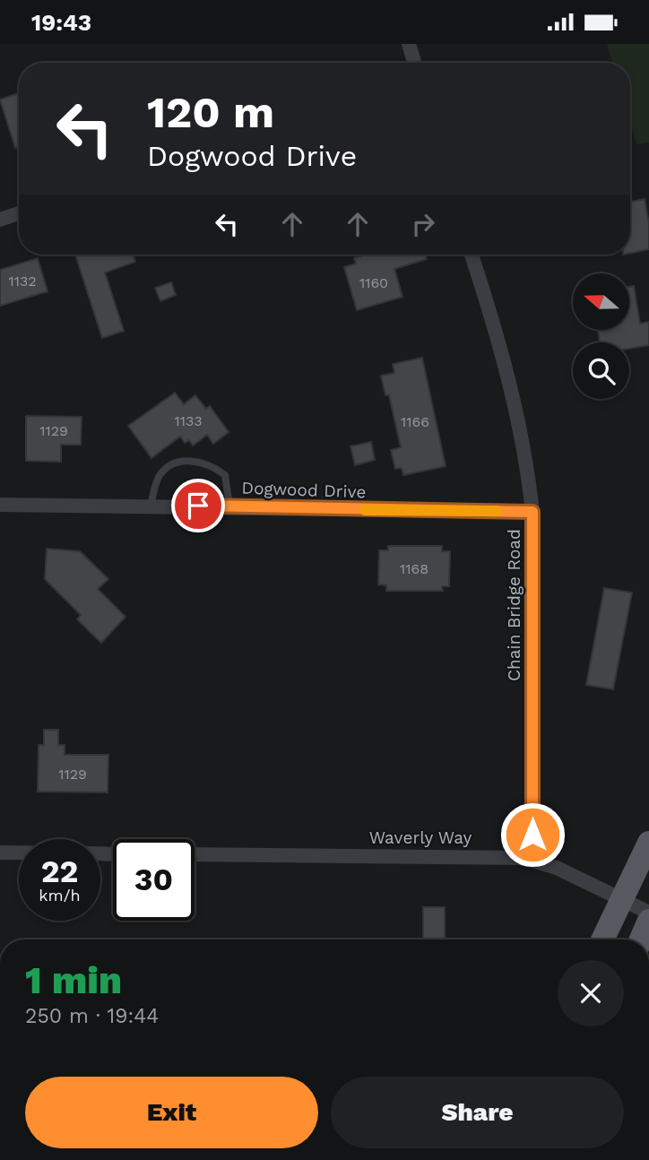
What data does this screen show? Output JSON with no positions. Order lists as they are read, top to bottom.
{
  "streets": {
    "street": ["Dogwood Drive", "Chain Bridge Road", "Waverly Way"]
  },
  "crossings": [
    ["Dogwood Drive", "Chain Bridge Road"],
    ["Chain Bridge Road", "Waverly Way"]
  ],
  "house_numbers": [
    "1132",
    "1160",
    "1133",
    "1166",
    "1129",
    "1168",
    "1129"
  ],
  "north": "left",
  "page": {
    "status": "19:43",
    "turn": ["120 m", "Dogwood Drive"],
    "speed": "22 km/h",
    "limit": "30",
    "heading": ["1 min", "250 m · 19:44"],
    "buttons": ["Exit", "Share"]
  }
}
